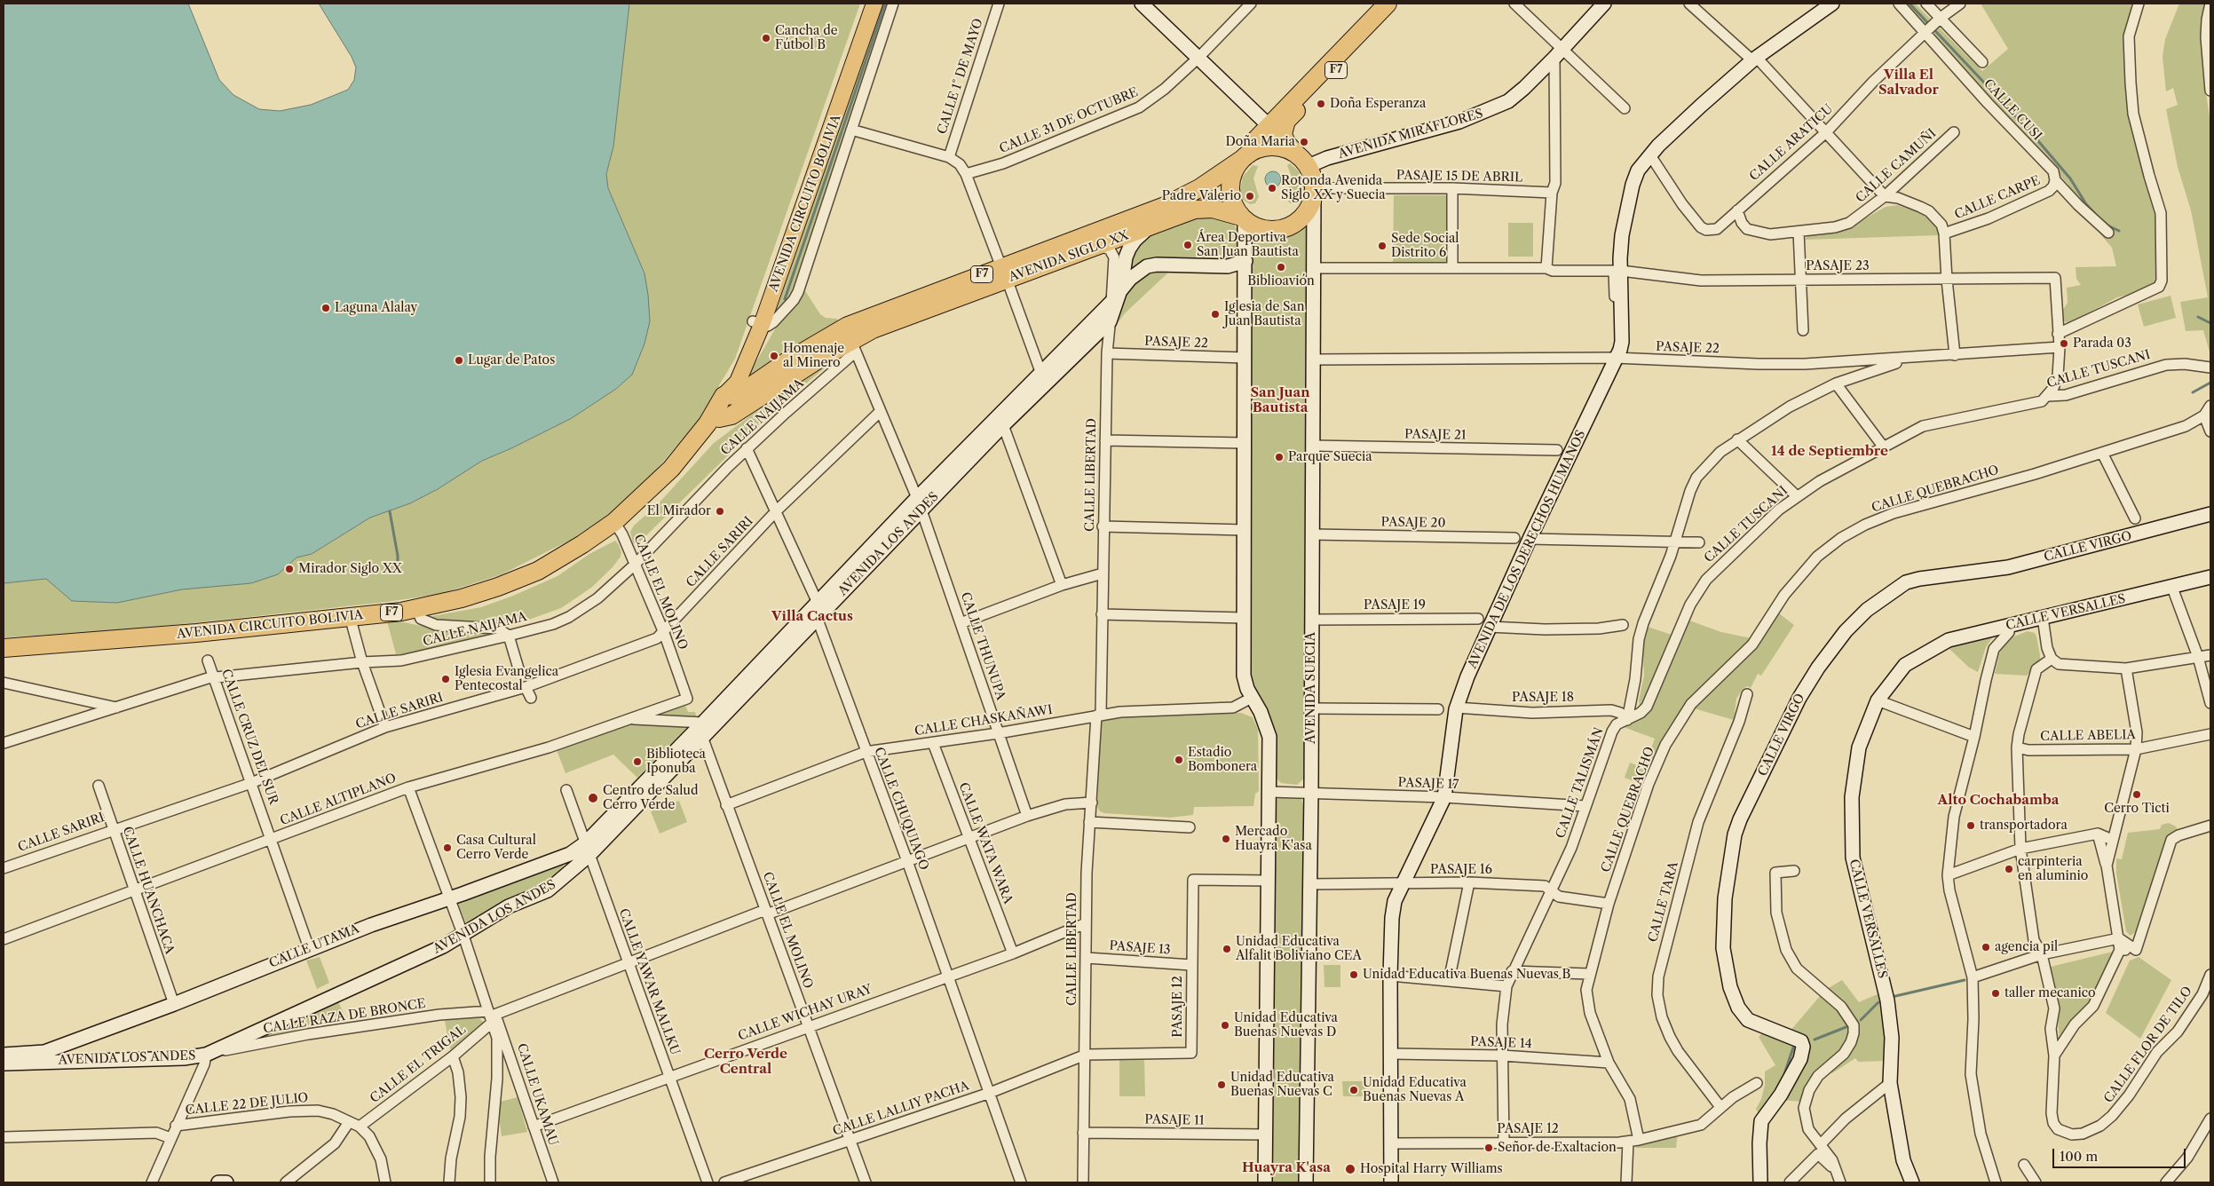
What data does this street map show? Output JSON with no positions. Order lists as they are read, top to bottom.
{
  "streets": {
    "highway": ["F7", "AVENIDA CIRCUITO BOLIVIA", "AVENIDA SIGLO XX"],
    "street": [
      "CALLE 1° DE MAYO",
      "CALLE CUSI",
      "CALLE 31 DE OCTUBRE",
      "AVENIDA MIRAFLORES",
      "CALLE ARATICU",
      "CALLE CAMUÑI",
      "PASAJE 15 DE ABRIL",
      "CALLE CARPE",
      "PASAJE 23",
      "PASAJE 22",
      "CALLE TUSCANI",
      "CALLE NAIJAMA",
      "PASAJE 21",
      "CALLE LIBERTAD",
      "CALLE QUEBRACHO",
      "PASAJE 20",
      "AVENIDA LOS ANDES",
      "CALLE VIRGO",
      "AVENIDA DE LOS DERECHOS HUMANOS",
      "CALLE SARIRI",
      "CALLE EL MOLINO",
      "PASAJE 19",
      "CALLE VERSALLES",
      "CALLE THUNUPA",
      "AVENIDA SUECIA",
      "PASAJE 18",
      "CALLE CHASKAÑAWI",
      "CALLE ABELIA",
      "CALLE CRUZ DEL SUR",
      "CALLE TALISMÁN",
      "PASAJE 17",
      "CALLE ALTIPLANO",
      "CALLE CHUQUIAGO",
      "CALLE WATA WARA",
      "PASAJE 16",
      "CALLE HUANCHACA",
      "CALLE TARA",
      "CALLE UTAMA",
      "PASAJE 13",
      "CALLE YAWAR MALLKU",
      "PASAJE 12",
      "CALLE WICHAY URAY",
      "CALLE RAZA DE BRONCE",
      "PASAJE 14",
      "CALLE FLOR DE TILO",
      "CALLE EL TRIGAL",
      "CALLE UKAMAU",
      "CALLE 22 DE JULIO",
      "CALLE LALLIY PACHA",
      "PASAJE 11"
    ]
  },
  "crossings": [
    ["F7", "AVENIDA MIRAFLORES"],
    ["F7", "PASAJE 15 DE ABRIL"],
    ["F7", "AVENIDA SIGLO XX"],
    ["F7", "AVENIDA SUECIA"],
    ["CALLE CUSI", "CALLE ARATICU"],
    ["CALLE CUSI", "CALLE CARPE"],
    ["AVENIDA MIRAFLORES", "PASAJE 15 DE ABRIL"],
    ["AVENIDA MIRAFLORES", "AVENIDA SIGLO XX"],
    ["AVENIDA MIRAFLORES", "AVENIDA SUECIA"],
    ["CALLE ARATICU", "CALLE CAMUÑI"],
    ["CALLE ARATICU", "AVENIDA DE LOS DERECHOS HUMANOS"],
    ["PASAJE 15 DE ABRIL", "AVENIDA SIGLO XX"],
    ["PASAJE 15 DE ABRIL", "AVENIDA SUECIA"],
    ["AVENIDA CIRCUITO BOLIVIA", "AVENIDA SIGLO XX"],
    ["AVENIDA CIRCUITO BOLIVIA", "CALLE EL MOLINO"],
    ["AVENIDA SIGLO XX", "CALLE NAIJAMA"],
    ["AVENIDA SIGLO XX", "CALLE LIBERTAD"],
    ["AVENIDA SIGLO XX", "AVENIDA LOS ANDES"],
    ["AVENIDA SIGLO XX", "CALLE THUNUPA"],
    ["AVENIDA SIGLO XX", "AVENIDA SUECIA"],
    ["PASAJE 23", "AVENIDA DE LOS DERECHOS HUMANOS"],
    ["PASAJE 22", "CALLE LIBERTAD"],
    ["PASAJE 22", "AVENIDA DE LOS DERECHOS HUMANOS"],
    ["PASAJE 22", "AVENIDA SUECIA"],
    ["CALLE TUSCANI", "PASAJE 18"],
    ["CALLE TUSCANI", "CALLE TALISMÁN"],
    ["CALLE NAIJAMA", "CALLE EL MOLINO"],
    ["CALLE NAIJAMA", "CALLE THUNUPA"],
    ["CALLE NAIJAMA", "CALLE CRUZ DEL SUR"],
    ["CALLE NAIJAMA", "CALLE CHUQUIAGO"],
    ["PASAJE 21", "AVENIDA SUECIA"],
    ["CALLE LIBERTAD", "AVENIDA LOS ANDES"],
    ["CALLE LIBERTAD", "CALLE CHASKAÑAWI"],
    ["CALLE LIBERTAD", "PASAJE 13"],
    ["CALLE LIBERTAD", "PASAJE 12"],
    ["CALLE LIBERTAD", "CALLE WICHAY URAY"],
    ["CALLE LIBERTAD", "CALLE RAZA DE BRONCE"],
    ["CALLE LIBERTAD", "CALLE LALLIY PACHA"],
    ["CALLE LIBERTAD", "PASAJE 11"],
    ["CALLE QUEBRACHO", "PASAJE 16"],
    ["CALLE QUEBRACHO", "PASAJE 12"],
    ["CALLE QUEBRACHO", "PASAJE 14"],
    ["PASAJE 20", "AVENIDA SUECIA"],
    ["AVENIDA LOS ANDES", "CALLE EL MOLINO"],
    ["AVENIDA LOS ANDES", "CALLE THUNUPA"],
    ["AVENIDA LOS ANDES", "CALLE CHUQUIAGO"],
    ["AVENIDA LOS ANDES", "CALLE UTAMA"],
    ["AVENIDA LOS ANDES", "CALLE YAWAR MALLKU"],
    ["AVENIDA LOS ANDES", "CALLE RAZA DE BRONCE"],
    ["AVENIDA LOS ANDES", "CALLE UKAMAU"],
    ["AVENIDA DE LOS DERECHOS HUMANOS", "PASAJE 18"],
    ["AVENIDA DE LOS DERECHOS HUMANOS", "PASAJE 17"],
    ["AVENIDA DE LOS DERECHOS HUMANOS", "PASAJE 16"],
    ["AVENIDA DE LOS DERECHOS HUMANOS", "PASAJE 12"],
    ["AVENIDA DE LOS DERECHOS HUMANOS", "PASAJE 14"],
    ["CALLE SARIRI", "CALLE EL MOLINO"],
    ["CALLE SARIRI", "CALLE THUNUPA"],
    ["CALLE SARIRI", "CALLE CRUZ DEL SUR"],
    ["CALLE SARIRI", "CALLE CHUQUIAGO"],
    ["CALLE SARIRI", "CALLE HUANCHACA"],
    ["CALLE EL MOLINO", "CALLE CHASKAÑAWI"],
    ["CALLE EL MOLINO", "CALLE ALTIPLANO"],
    ["CALLE EL MOLINO", "CALLE WICHAY URAY"],
    ["CALLE EL MOLINO", "CALLE RAZA DE BRONCE"],
    ["CALLE EL MOLINO", "CALLE LALLIY PACHA"],
    ["PASAJE 19", "AVENIDA SUECIA"],
    ["CALLE THUNUPA", "CALLE CHASKAÑAWI"],
    ["CALLE THUNUPA", "CALLE RAZA DE BRONCE"],
    ["AVENIDA SUECIA", "PASAJE 17"],
    ["AVENIDA SUECIA", "PASAJE 16"],
    ["PASAJE 18", "CALLE TALISMÁN"],
    ["CALLE CHASKAÑAWI", "CALLE CHUQUIAGO"],
    ["CALLE CHASKAÑAWI", "CALLE WATA WARA"],
    ["CALLE ABELIA", "CALLE FLOR DE TILO"],
    ["CALLE CRUZ DEL SUR", "CALLE ALTIPLANO"],
    ["CALLE CRUZ DEL SUR", "CALLE UTAMA"],
    ["CALLE TALISMÁN", "PASAJE 17"],
    ["CALLE TALISMÁN", "PASAJE 16"],
    ["CALLE TALISMÁN", "PASAJE 12"],
    ["CALLE TALISMÁN", "PASAJE 14"],
    ["CALLE ALTIPLANO", "CALLE HUANCHACA"],
    ["CALLE ALTIPLANO", "CALLE UKAMAU"],
    ["CALLE CHUQUIAGO", "CALLE WICHAY URAY"],
    ["CALLE CHUQUIAGO", "CALLE RAZA DE BRONCE"],
    ["CALLE CHUQUIAGO", "CALLE LALLIY PACHA"],
    ["CALLE WATA WARA", "CALLE WICHAY URAY"],
    ["CALLE WATA WARA", "CALLE RAZA DE BRONCE"],
    ["CALLE HUANCHACA", "CALLE UTAMA"],
    ["CALLE TARA", "PASAJE 12"],
    ["CALLE UTAMA", "CALLE YAWAR MALLKU"],
    ["CALLE UTAMA", "CALLE UKAMAU"],
    ["PASAJE 13", "PASAJE 12"],
    ["CALLE YAWAR MALLKU", "CALLE WICHAY URAY"],
    ["CALLE YAWAR MALLKU", "CALLE RAZA DE BRONCE"],
    ["PASAJE 12", "CALLE LALLIY PACHA"],
    ["CALLE WICHAY URAY", "CALLE UKAMAU"],
    ["CALLE RAZA DE BRONCE", "CALLE EL TRIGAL"],
    ["CALLE RAZA DE BRONCE", "CALLE UKAMAU"],
    ["CALLE EL TRIGAL", "CALLE UKAMAU"],
    ["CALLE EL TRIGAL", "CALLE 22 DE JULIO"]
  ],
  "districts": [
    "Villa El Salvador",
    "San Juan Bautista",
    "14 de Septiembre",
    "Villa Cactus",
    "Alto Cochabamba",
    "Cerro Verde Central",
    "Huayra K'asa"
  ],
  "places": [
    "Cancha de Fútbol B",
    "Doña Esperanza",
    "Doña Maria",
    "Rotonda Avenida Siglo XX y Suecia",
    "Padre Valerio",
    "Área Deportiva San Juan Bautista",
    "Sede Social Distrito 6",
    "Biblioavión",
    "Laguna Alalay",
    "Iglesia de San Juan Bautista",
    "Parada 03",
    "Homenaje al Minero",
    "Lugar de Patos",
    "Parque Suecia",
    "El Mirador",
    "Mirador Siglo XX",
    "Iglesia Evangelica Pentecostal",
    "Estadio Bombonera",
    "Biblioteca Iponuba",
    "Cerro Ticti",
    "Centro de Salud Cerro Verde",
    "transportadora",
    "Mercado Huayra K'asa",
    "Casa Cultural Cerro Verde",
    "carpinteria en aluminio",
    "agencia pil",
    "Unidad Educativa Alfalit Boliviano CEA",
    "Unidad Educativa Buenas Nuevas B",
    "taller mecanico",
    "Unidad Educativa Buenas Nuevas D",
    "Unidad Educativa Buenas Nuevas C",
    "Unidad Educativa Buenas Nuevas A",
    "Señor de Exaltacion",
    "Hospital Harry Williams"
  ],
  "scale_bar": "100 m"
}
